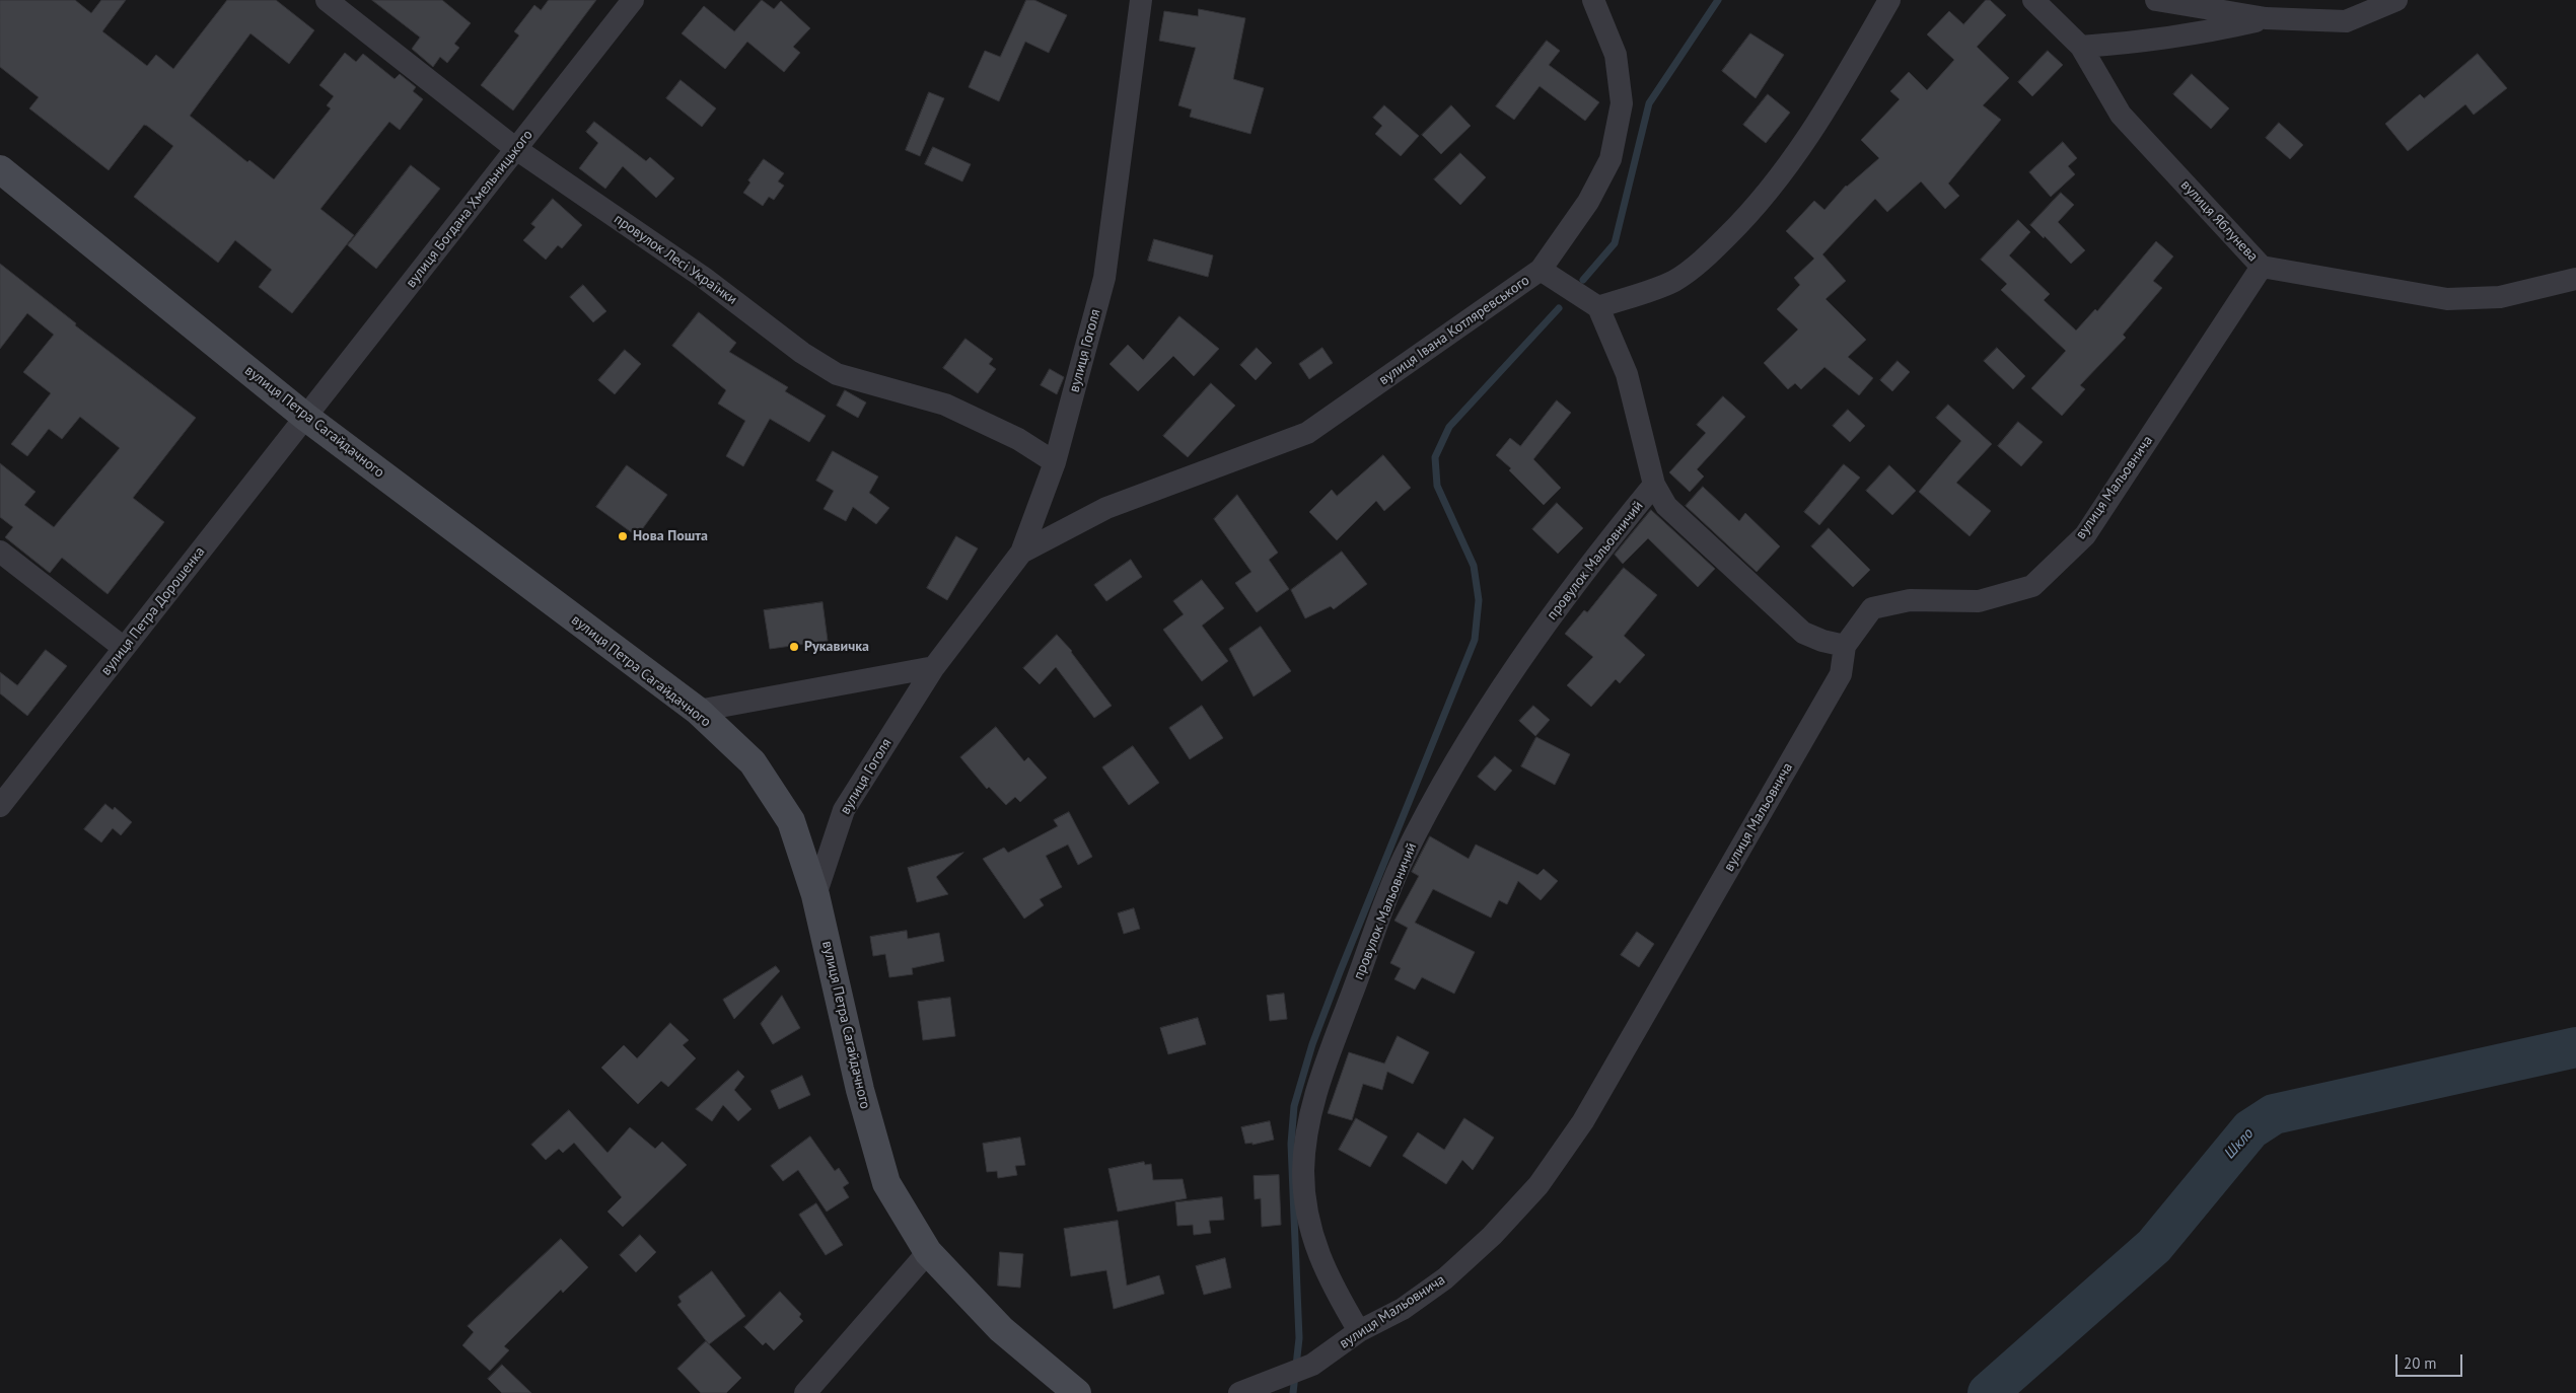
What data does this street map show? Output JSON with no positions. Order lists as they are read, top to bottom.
{
  "streets": {
    "street": [
      "вулиця Богдана Хмельницького",
      "вулиця Яблунева",
      "провулок Лесі Українки",
      "вулиця Івана Котляревського",
      "вулиця Гоголя",
      "вулиця Петра Сагайдачного",
      "вулиця Мальовнича",
      "провулок Мальовничий",
      "вулиця Петра Дорошенка"
    ]
  },
  "crossings": [
    ["вулиця Богдана Хмельницького", "провулок Лесі Українки"],
    ["вулиця Богдана Хмельницького", "вулиця Петра Сагайдачного"],
    ["вулиця Богдана Хмельницького", "вулиця Петра Дорошенка"],
    ["вулиця Яблунева", "вулиця Мальовнича"],
    ["провулок Лесі Українки", "вулиця Гоголя"],
    ["вулиця Івана Котляревського", "вулиця Гоголя"],
    ["вулиця Івана Котляревського", "провулок Мальовничий"],
    ["вулиця Гоголя", "вулиця Петра Сагайдачного"],
    ["вулиця Петра Сагайдачного", "вулиця Петра Дорошенка"],
    ["вулиця Мальовнича", "провулок Мальовничий"]
  ],
  "water": ["Шкло"],
  "places": ["Нова Пошта", "Рукавичка"],
  "scale_bar": "20 m"
}
